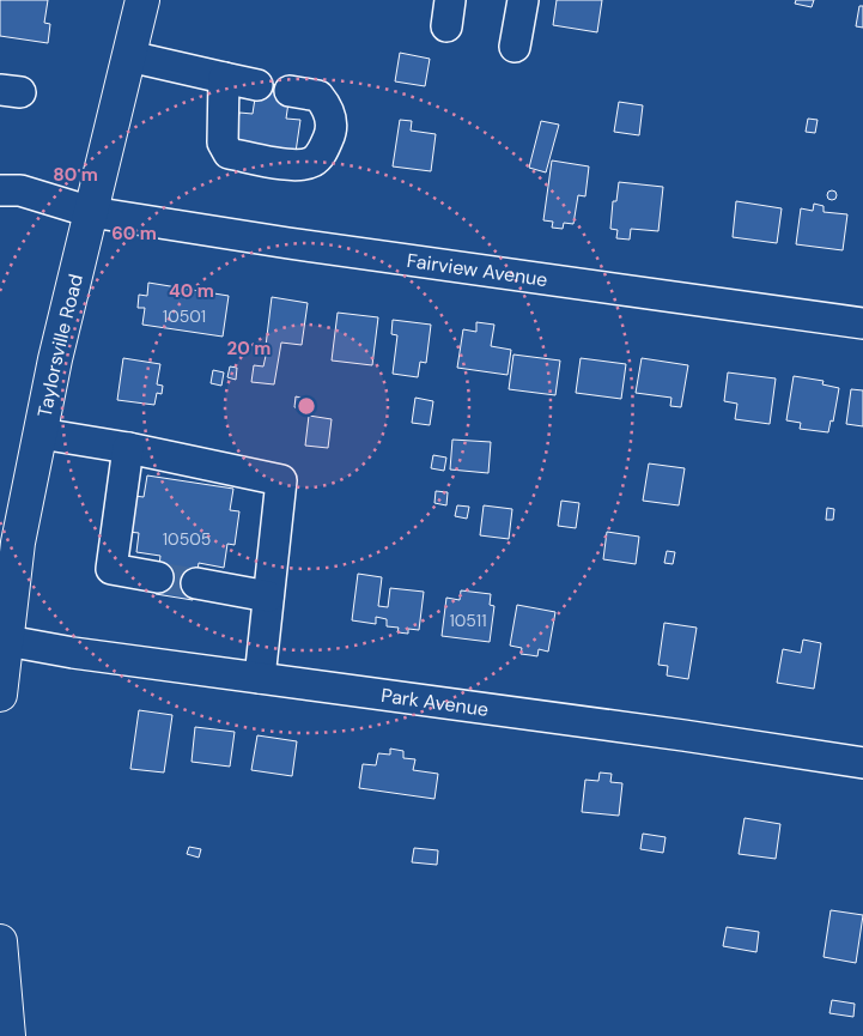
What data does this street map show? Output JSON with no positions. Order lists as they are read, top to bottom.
{
  "streets": {
    "main road": ["Taylorsville Road"],
    "street": ["Fairview Avenue", "Park Avenue"]
  },
  "crossings": [
    ["Fairview Avenue", "Taylorsville Road"],
    ["Taylorsville Road", "Park Avenue"]
  ],
  "house_numbers": ["10501", "10505", "10511"],
  "rings": [
    "80 m",
    "60 m",
    "40 m",
    "20 m"
  ]
}
